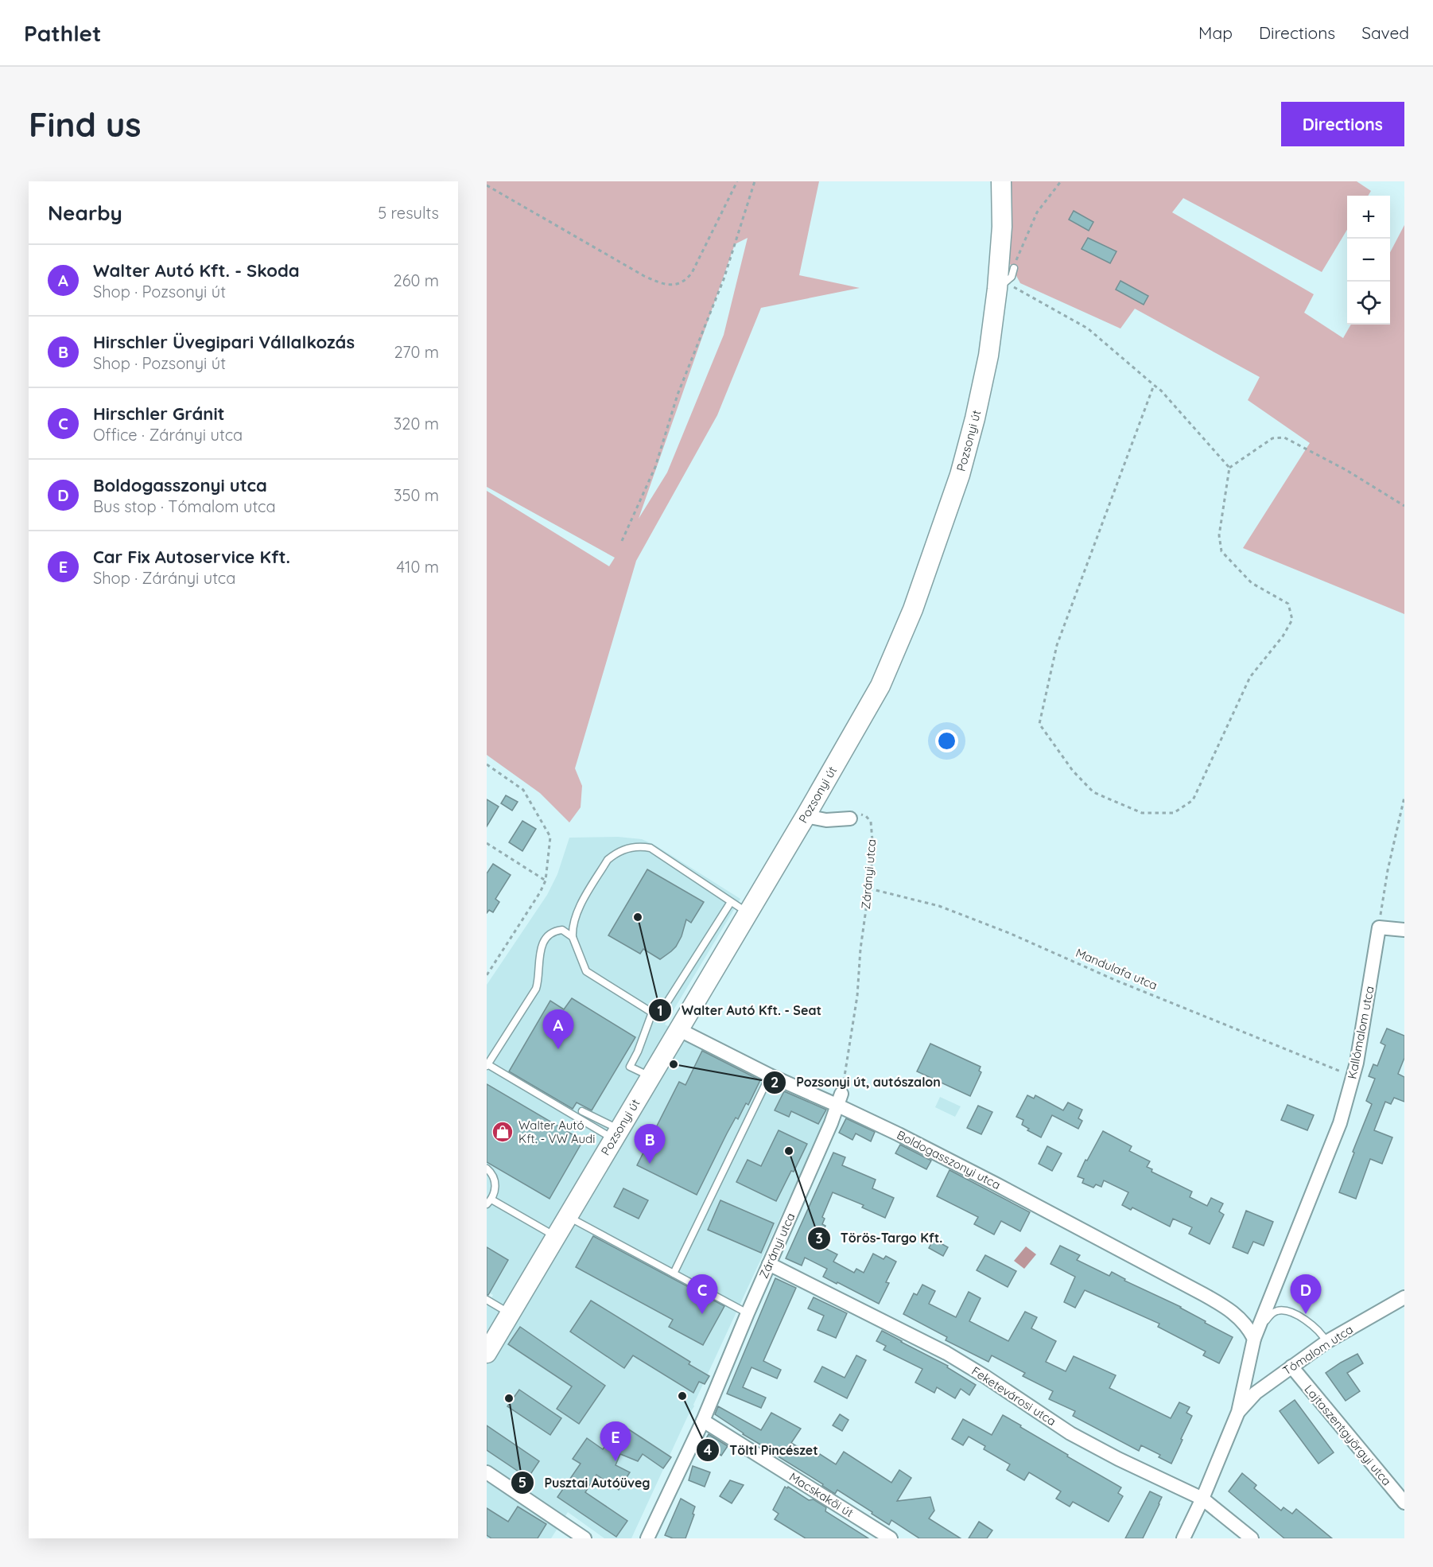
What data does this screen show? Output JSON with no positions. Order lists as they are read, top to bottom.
{
  "streets": {
    "main road": ["Pozsonyi út"],
    "street": [
      "Zárányi utca",
      "Kallómalom utca",
      "Boldogasszonyi utca",
      "Tómalom utca",
      "Feketevárosi utca",
      "Lajtaszentgyörgyi utca",
      "Macskakői út"
    ],
    "path": ["Mandulafa utca"]
  },
  "crossings": [
    ["Pozsonyi út", "Boldogasszonyi utca"],
    ["Zárányi utca", "Mandulafa utca"],
    ["Zárányi utca", "Boldogasszonyi utca"],
    ["Zárányi utca", "Feketevárosi utca"],
    ["Zárányi utca", "Macskakői út"],
    ["Mandulafa utca", "Kallómalom utca"],
    ["Kallómalom utca", "Boldogasszonyi utca"],
    ["Kallómalom utca", "Tómalom utca"],
    ["Boldogasszonyi utca", "Tómalom utca"],
    ["Tómalom utca", "Feketevárosi utca"],
    ["Tómalom utca", "Lajtaszentgyörgyi utca"]
  ],
  "places": {
    "other": [
      "Walter Autó Kft. - Seat",
      "Pozsonyi út, autószalon",
      "Törös-Targo Kft.",
      "Töltl Pincészet",
      "Pusztai Autóüveg"
    ],
    "shop": ["Walter Autó Kft. - VW Audi"]
  },
  "page": {
    "header": "Pathlet",
    "nav": ["Map", "Directions", "Saved"],
    "buttons": "Directions",
    "title": "Find us",
    "heading": ["Nearby", "5 results"],
    "map_buttons": ["+", "−"],
    "list": [
      {
        "mark": "A",
        "name": "Walter Autó Kft. - Skoda",
        "note": "Shop · Pozsonyi út",
        "value": "260 m"
      },
      {
        "mark": "B",
        "name": "Hirschler Üvegipari Vállalkozás",
        "note": "Shop · Pozsonyi út",
        "value": "270 m"
      },
      {
        "mark": "C",
        "name": "Hirschler Gránit",
        "note": "Office · Zárányi utca",
        "value": "320 m"
      },
      {
        "mark": "D",
        "name": "Boldogasszonyi utca",
        "note": "Bus stop · Tómalom utca",
        "value": "350 m"
      },
      {
        "mark": "E",
        "name": "Car Fix Autoservice Kft.",
        "note": "Shop · Zárányi utca",
        "value": "410 m"
      }
    ],
    "pins": [
      "A",
      "B",
      "C",
      "D",
      "E"
    ]
  }
}
